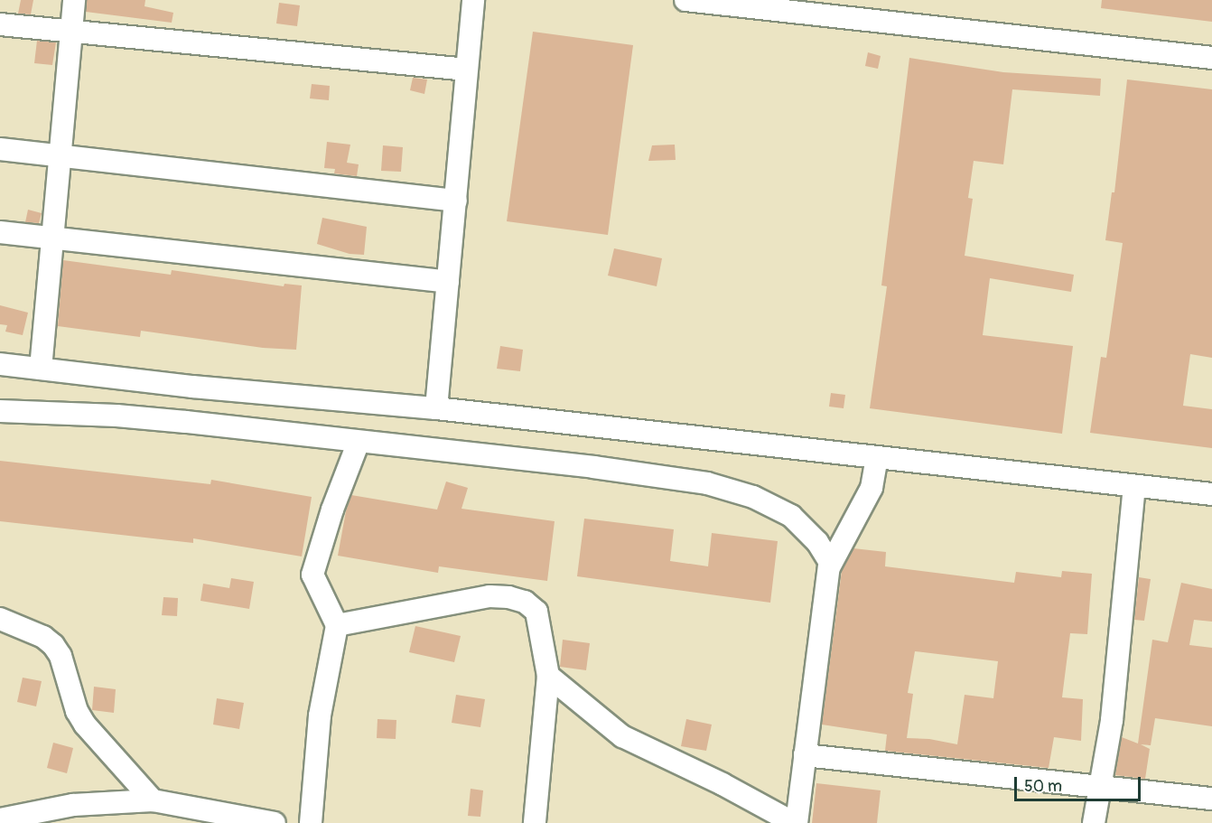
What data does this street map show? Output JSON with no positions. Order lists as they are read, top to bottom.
{
  "scale_bar": "50 m"
}
